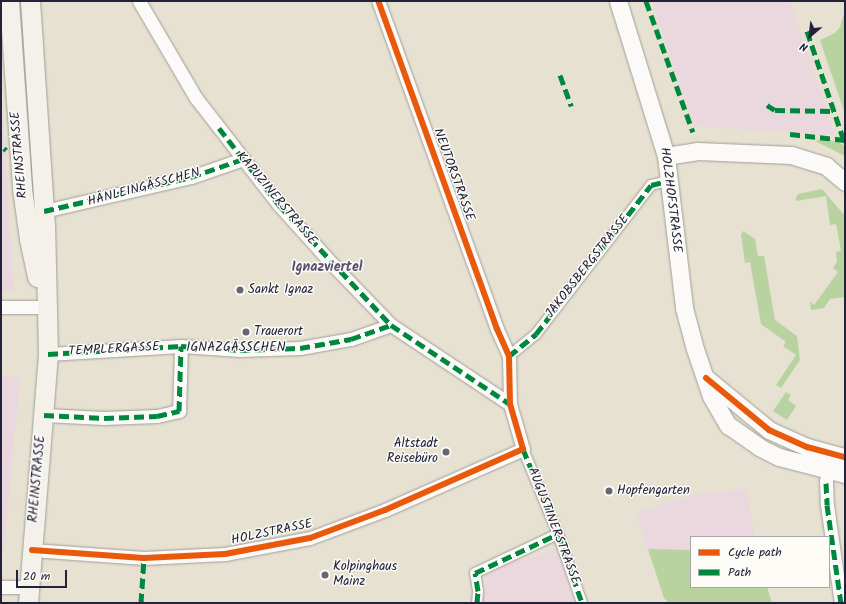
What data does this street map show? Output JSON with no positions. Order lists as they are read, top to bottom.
{
  "streets": {
    "main road": ["RHEINSTRASSE"],
    "street": [
      "NEUTORSTRASSE",
      "HÄNLEINGÄSSCHEN",
      "KAPUZINERSTRASSE",
      "HOLZHOFSTRASSE",
      "JAKOBSBERGSTRASSE",
      "IGNAZGÄSSCHEN",
      "TEMPLERGASSE",
      "AUGUSTINERSTRASSE",
      "HOLZSTRASSE"
    ]
  },
  "crossings": [
    ["RHEINSTRASSE", "HÄNLEINGÄSSCHEN"],
    ["RHEINSTRASSE", "IGNAZGÄSSCHEN"],
    ["RHEINSTRASSE", "TEMPLERGASSE"],
    ["RHEINSTRASSE", "HOLZSTRASSE"],
    ["NEUTORSTRASSE", "JAKOBSBERGSTRASSE"],
    ["HÄNLEINGÄSSCHEN", "KAPUZINERSTRASSE"],
    ["KAPUZINERSTRASSE", "IGNAZGÄSSCHEN"],
    ["HOLZHOFSTRASSE", "JAKOBSBERGSTRASSE"],
    ["IGNAZGÄSSCHEN", "TEMPLERGASSE"],
    ["AUGUSTINERSTRASSE", "HOLZSTRASSE"]
  ],
  "districts": ["Ignazviertel"],
  "places": [
    "Sankt Ignaz",
    "Trauerort",
    "Altstadt Reisebüro",
    "Hopfengarten",
    "Kolpinghaus Mainz"
  ],
  "legend": ["Cycle path", "Path"],
  "scale_bar": "20 m",
  "north": "bottom left"
}
